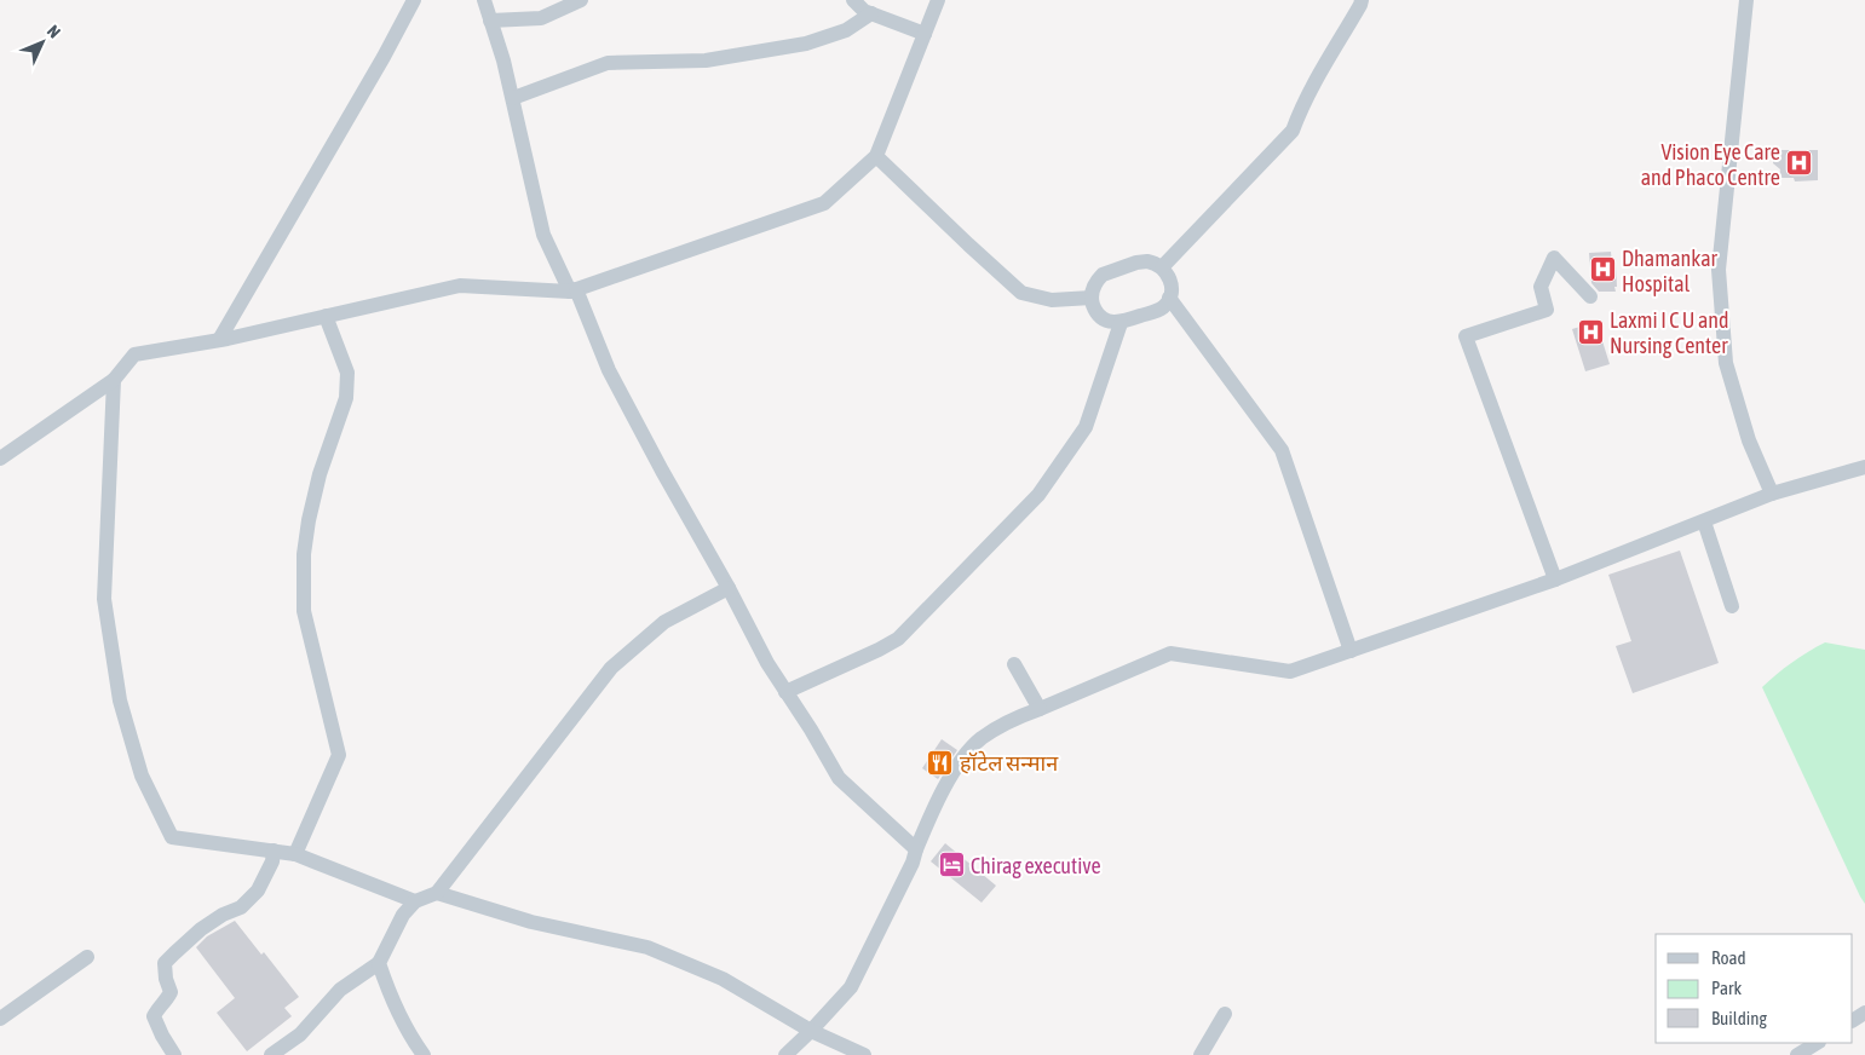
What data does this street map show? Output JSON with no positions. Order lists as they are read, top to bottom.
{
  "places": {
    "hospital": ["Vision Eye Care and Phaco Centre", "Dhamankar Hospital", "Laxmi I C U and Nursing Center"],
    "restaurant": ["हॉटेल सन्मान"],
    "hotel": ["Chirag executive"]
  },
  "legend": ["Road", "Park", "Building"],
  "north": "top right"
}
